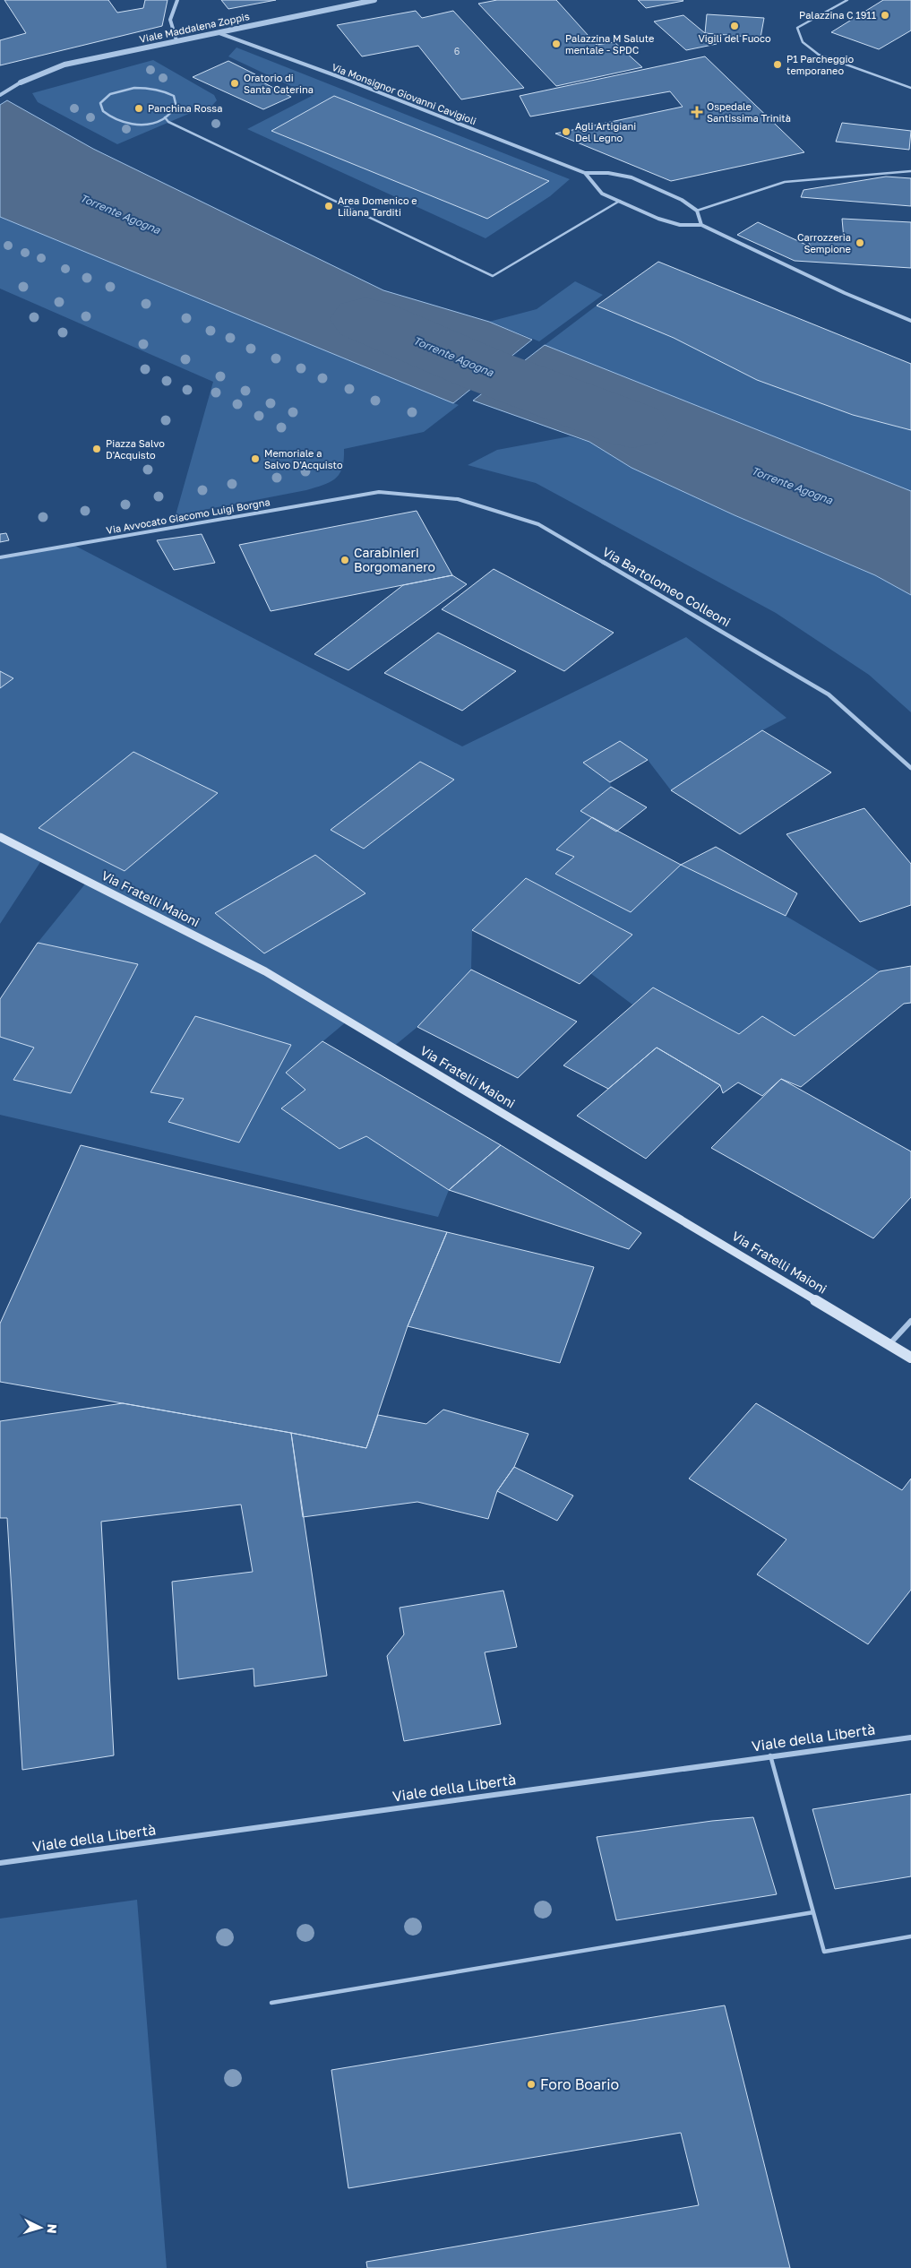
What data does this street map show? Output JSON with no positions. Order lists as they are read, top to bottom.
{
  "streets": {
    "main road": ["Via Fratelli Maioni"],
    "street": [
      "Viale Maddalena Zoppis",
      "Via Monsignor Giovanni Cavigioli",
      "Via Avvocato Giacomo Luigi Borgna",
      "Via Bartolomeo Colleoni",
      "Viale della Libertà"
    ]
  },
  "crossings": [
    ["Viale Maddalena Zoppis", "Via Monsignor Giovanni Cavigioli"],
    ["Via Avvocato Giacomo Luigi Borgna", "Via Bartolomeo Colleoni"]
  ],
  "water": ["Torrente Agogna"],
  "places": {
    "other": [
      "Palazzina C 1911",
      "Vigili del Fuoco",
      "Palazzina M Salute mentale - SPDC",
      "P1 Parcheggio temporaneo",
      "Oratorio di Santa Caterina",
      "Panchina Rossa",
      "Agli Artigiani Del Legno",
      "Area Domenico e Liliana Tarditi",
      "Carrozzeria Sempione",
      "Piazza Salvo D'Acquisto",
      "Memoriale a Salvo D'Acquisto",
      "Carabinieri Borgomanero",
      "Foro Boario"
    ],
    "health": ["Ospedale Santissima Trinità"]
  },
  "house_numbers": ["6"],
  "north": "right"
}
